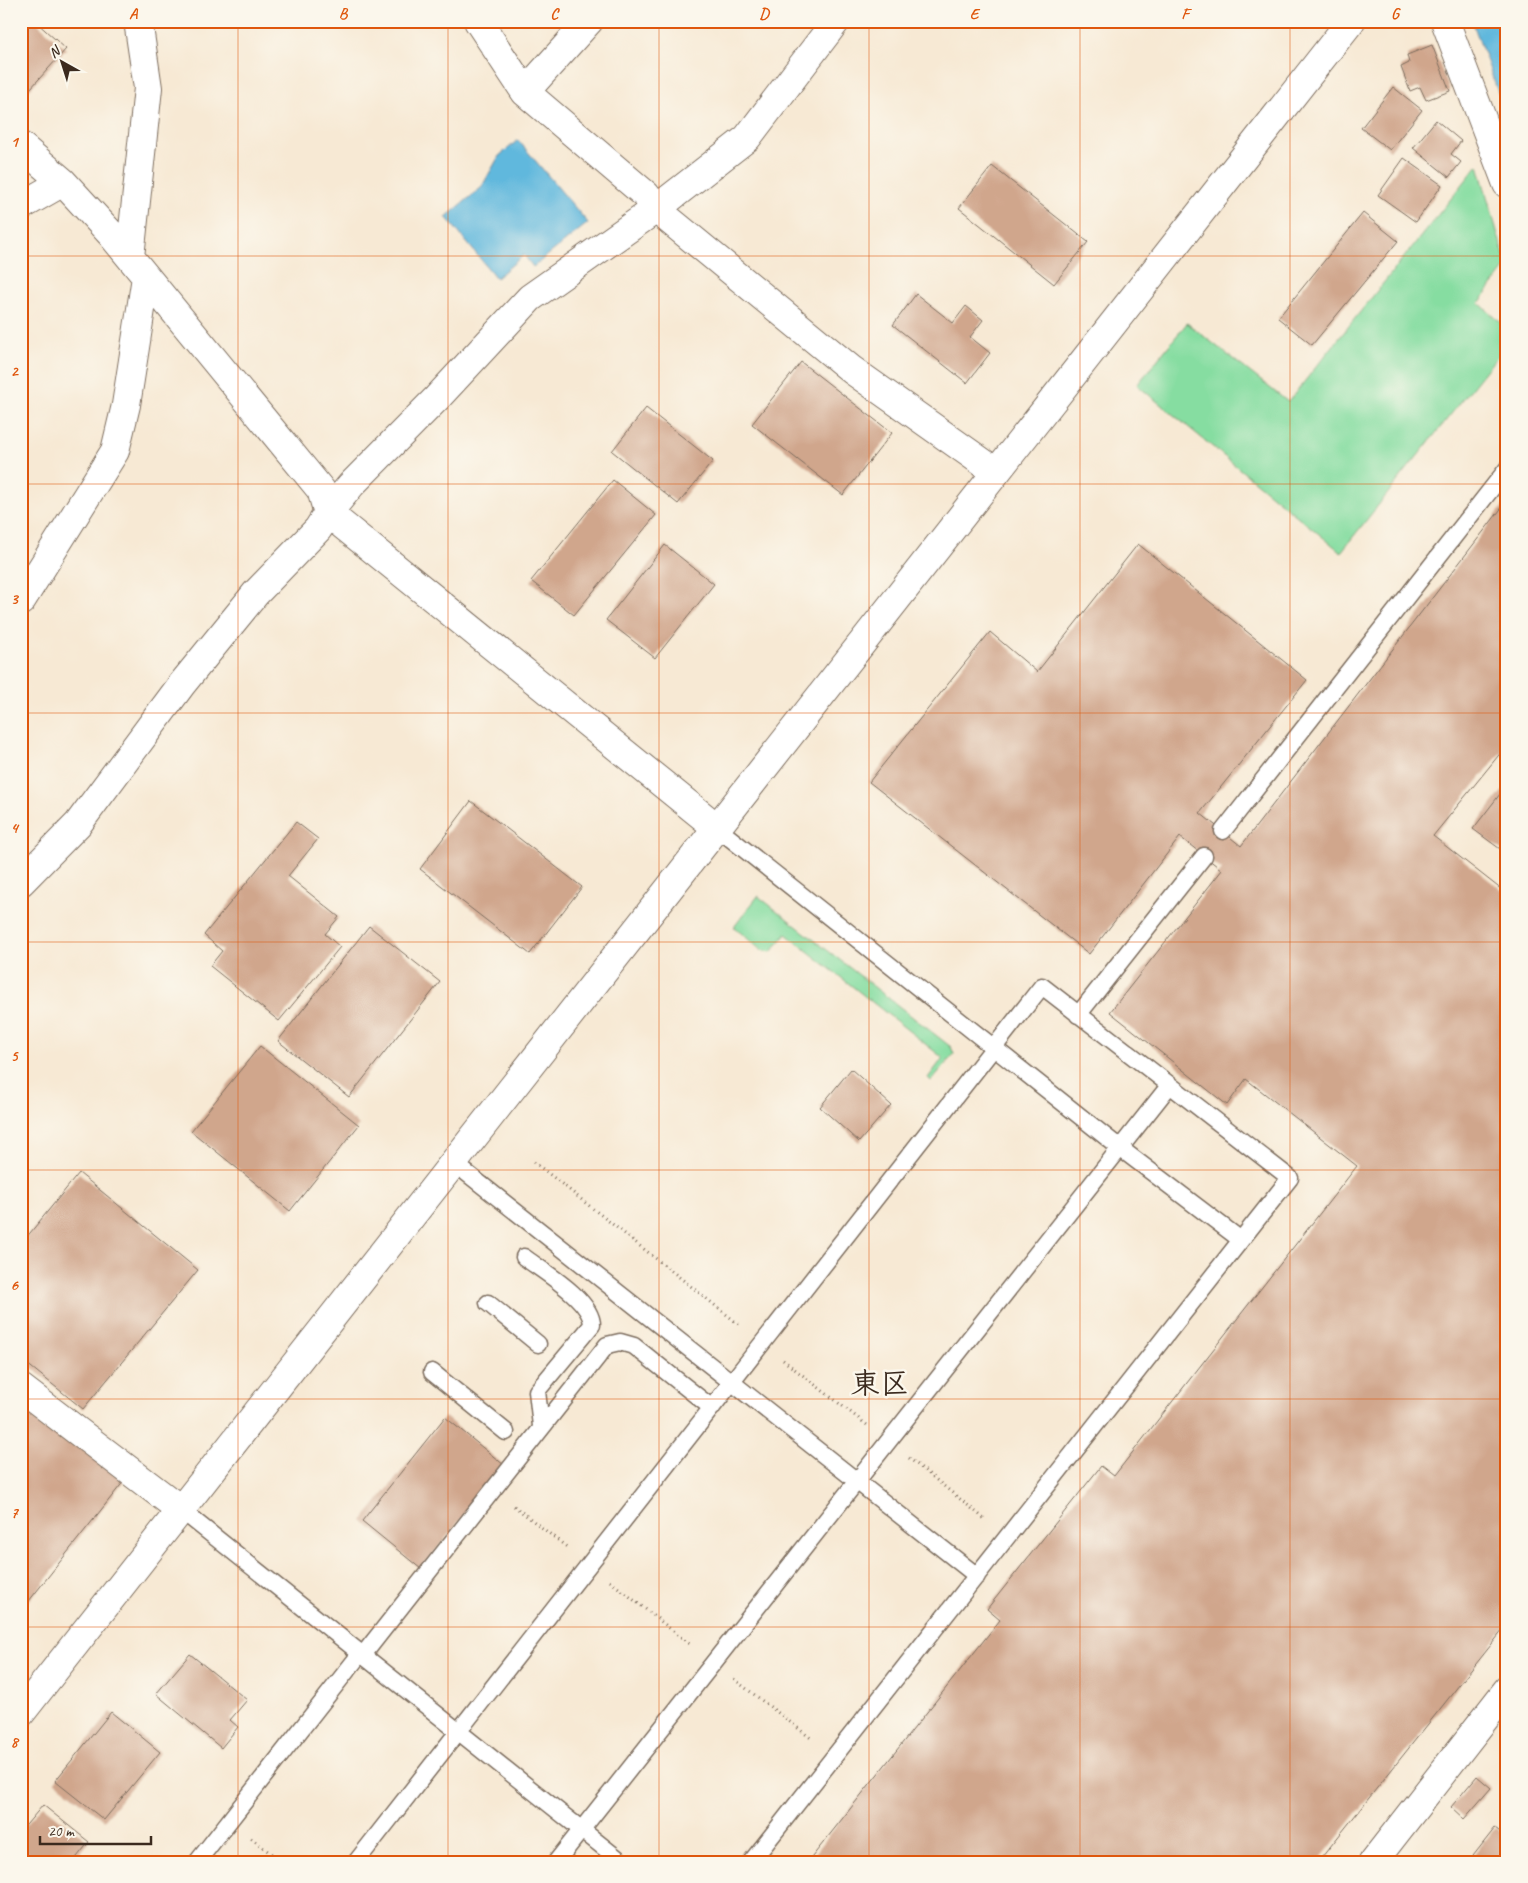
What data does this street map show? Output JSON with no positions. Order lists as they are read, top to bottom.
{
  "districts": ["東区"],
  "scale_bar": "20 m",
  "north": "top left",
  "grid": {
    "columns": [
      "A",
      "B",
      "C",
      "D",
      "E",
      "F",
      "G"
    ],
    "rows": [
      "1",
      "2",
      "3",
      "4",
      "5",
      "6",
      "7",
      "8"
    ]
  }
}
